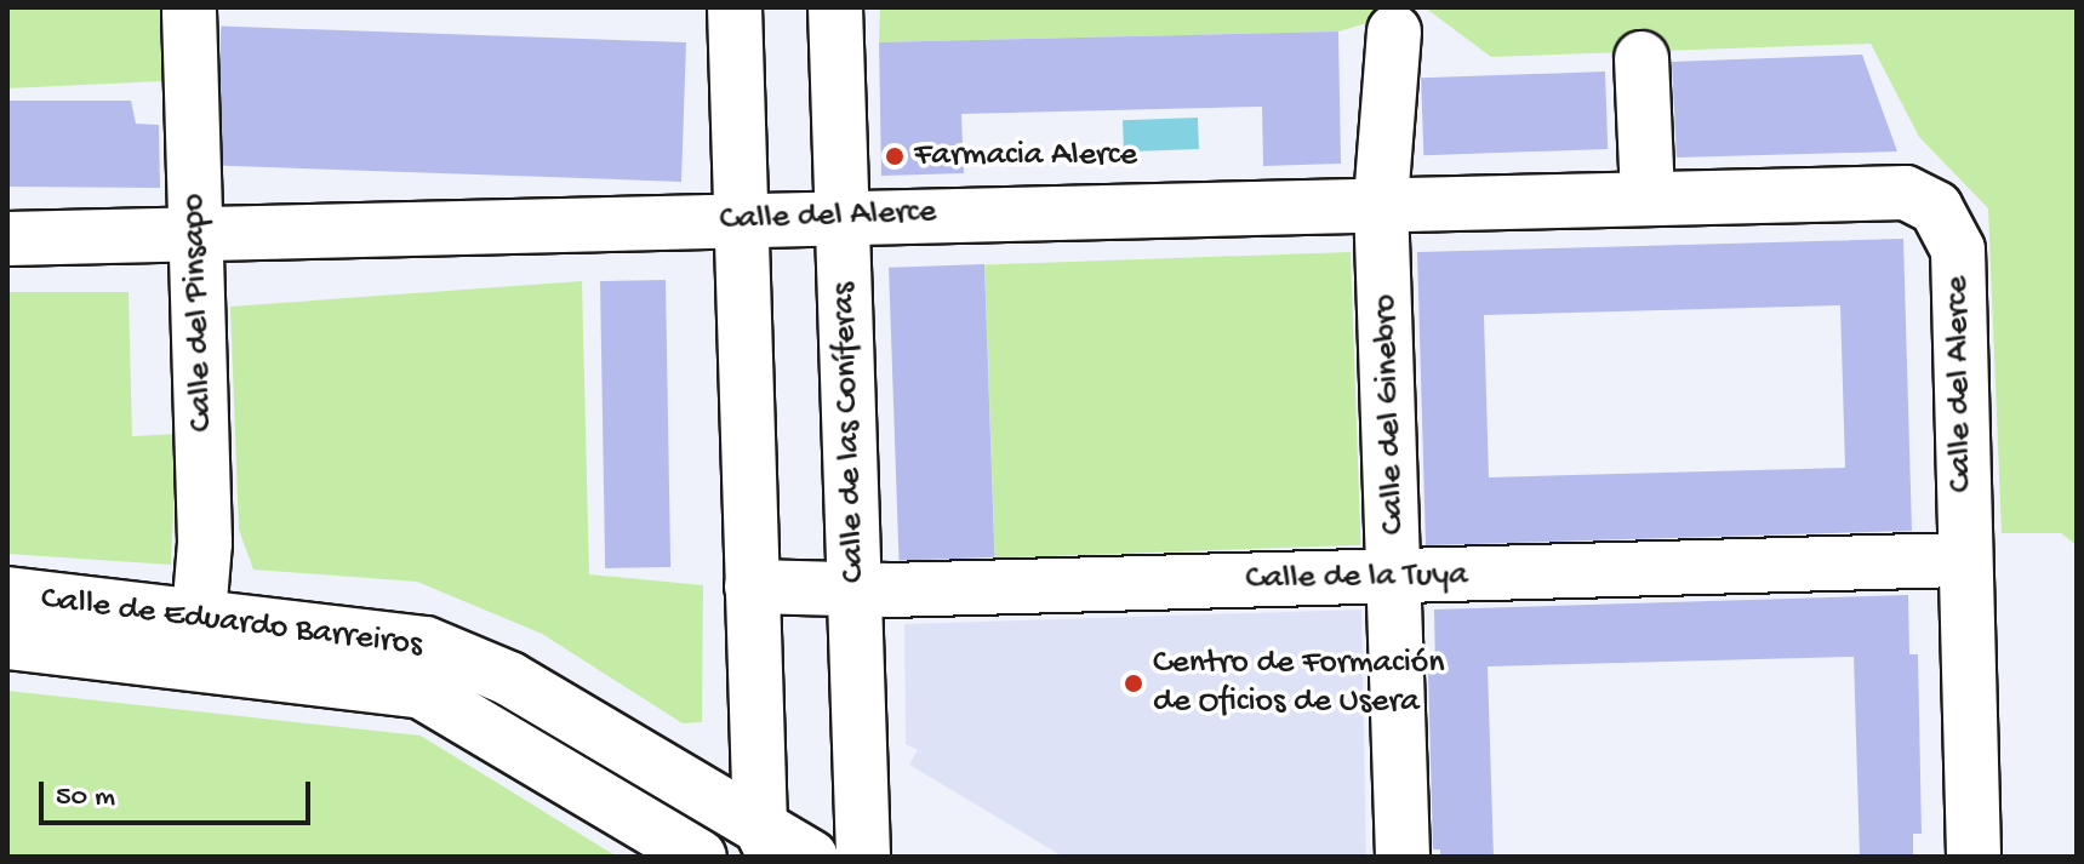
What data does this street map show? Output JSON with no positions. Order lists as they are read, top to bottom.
{
  "streets": {
    "street": [
      "Calle del Alerce",
      "Calle del Pinsapo",
      "Calle del Ginebro",
      "Calle de las Coníferas",
      "Calle de la Tuya",
      "Calle de Eduardo Barreiros"
    ]
  },
  "crossings": [
    ["Calle del Alerce", "Calle del Pinsapo"],
    ["Calle del Alerce", "Calle del Ginebro"],
    ["Calle del Alerce", "Calle de las Coníferas"],
    ["Calle del Alerce", "Calle de la Tuya"],
    ["Calle del Pinsapo", "Calle de Eduardo Barreiros"],
    ["Calle del Ginebro", "Calle de la Tuya"],
    ["Calle de las Coníferas", "Calle de la Tuya"]
  ],
  "places": ["Farmacia Alerce", "Centro de Formación de Oficios de Usera"],
  "scale_bar": "50 m"
}
